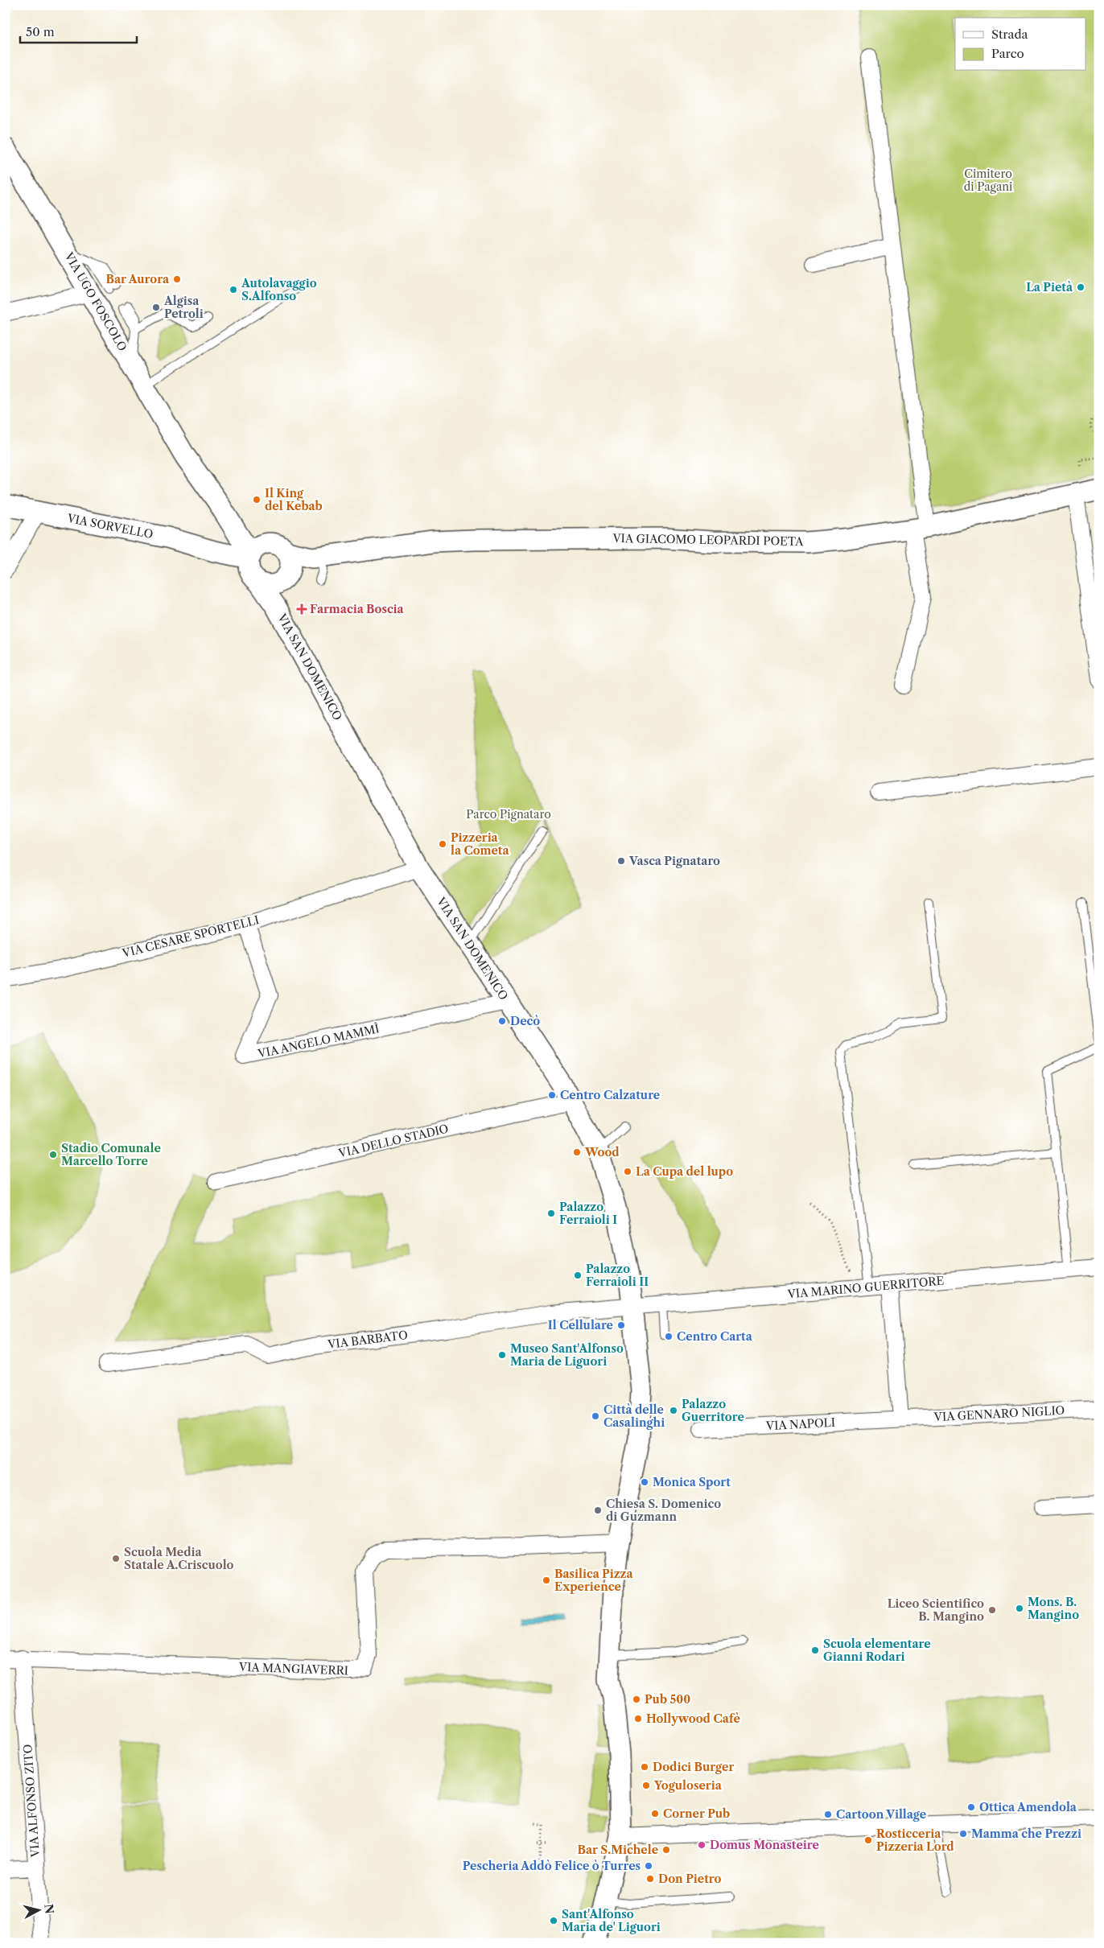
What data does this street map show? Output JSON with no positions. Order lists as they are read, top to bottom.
{
  "streets": {
    "street": [
      "VIA UGO FOSCOLO",
      "VIA SORVELLO",
      "VIA GIACOMO LEOPARDI POETA",
      "VIA SAN DOMENICO",
      "VIA CESARE SPORTELLI",
      "VIA ANGELO MAMMÌ",
      "VIA DELLO STADIO",
      "VIA MARINO GUERRITORE",
      "VIA BARBATO",
      "VIA GENNARO NIGLIO",
      "VIA NAPOLI",
      "VIA MANGIAVERRI",
      "VIA ALFONSO ZITO"
    ]
  },
  "crossings": [
    ["VIA UGO FOSCOLO", "VIA SAN DOMENICO"],
    ["VIA SORVELLO", "VIA SAN DOMENICO"],
    ["VIA SAN DOMENICO", "VIA CESARE SPORTELLI"],
    ["VIA SAN DOMENICO", "VIA ANGELO MAMMÌ"],
    ["VIA SAN DOMENICO", "VIA DELLO STADIO"],
    ["VIA SAN DOMENICO", "VIA MARINO GUERRITORE"],
    ["VIA SAN DOMENICO", "VIA BARBATO"],
    ["VIA SAN DOMENICO", "VIA MANGIAVERRI"],
    ["VIA CESARE SPORTELLI", "VIA ANGELO MAMMÌ"],
    ["VIA MARINO GUERRITORE", "VIA BARBATO"],
    ["VIA GENNARO NIGLIO", "VIA NAPOLI"],
    ["VIA MANGIAVERRI", "VIA ALFONSO ZITO"]
  ],
  "parks": ["Cimitero di Pagani", "Parco Pignataro"],
  "places": {
    "other": [
      "Bar Aurora",
      "La Pietà",
      "Autolavaggio S.Alfonso",
      "Algisa Petroli",
      "Il King del Kebab",
      "Pizzeria la Cometa",
      "Vasca Pignataro",
      "Decò",
      "Centro Calzature",
      "Wood",
      "Stadio Comunale Marcello Torre",
      "La Cupa del lupo",
      "Palazzo Ferraioli I",
      "Palazzo Ferraioli II",
      "Il Cellulare",
      "Centro Carta",
      "Museo Sant'Alfonso Maria de Liguori",
      "Palazzo Guerritore",
      "Città delle Casalinghi",
      "Monica Sport",
      "Chiesa S. Domenico di Guzmann",
      "Scuola Media Statale A.Criscuolo",
      "Basilica Pizza Experience",
      "Mons. B. Mangino",
      "Liceo Scientifico B. Mangino",
      "Scuola elementare Gianni Rodari",
      "Pub 500",
      "Hollywood Cafè",
      "Dodici Burger",
      "Yoguloseria",
      "Ottica Amendola",
      "Corner Pub",
      "Cartoon Village",
      "Mamma che Prezzi",
      "Rosticceria Pizzeria Lord",
      "Domus Monasteire",
      "Bar S.Michele",
      "Pescheria Addò Felice ò Turres",
      "Don Pietro",
      "Sant'Alfonso Maria de' Liguori"
    ],
    "health": ["Farmacia Boscia"]
  },
  "legend": ["Strada", "Parco"],
  "scale_bar": "50 m",
  "north": "right"
}
